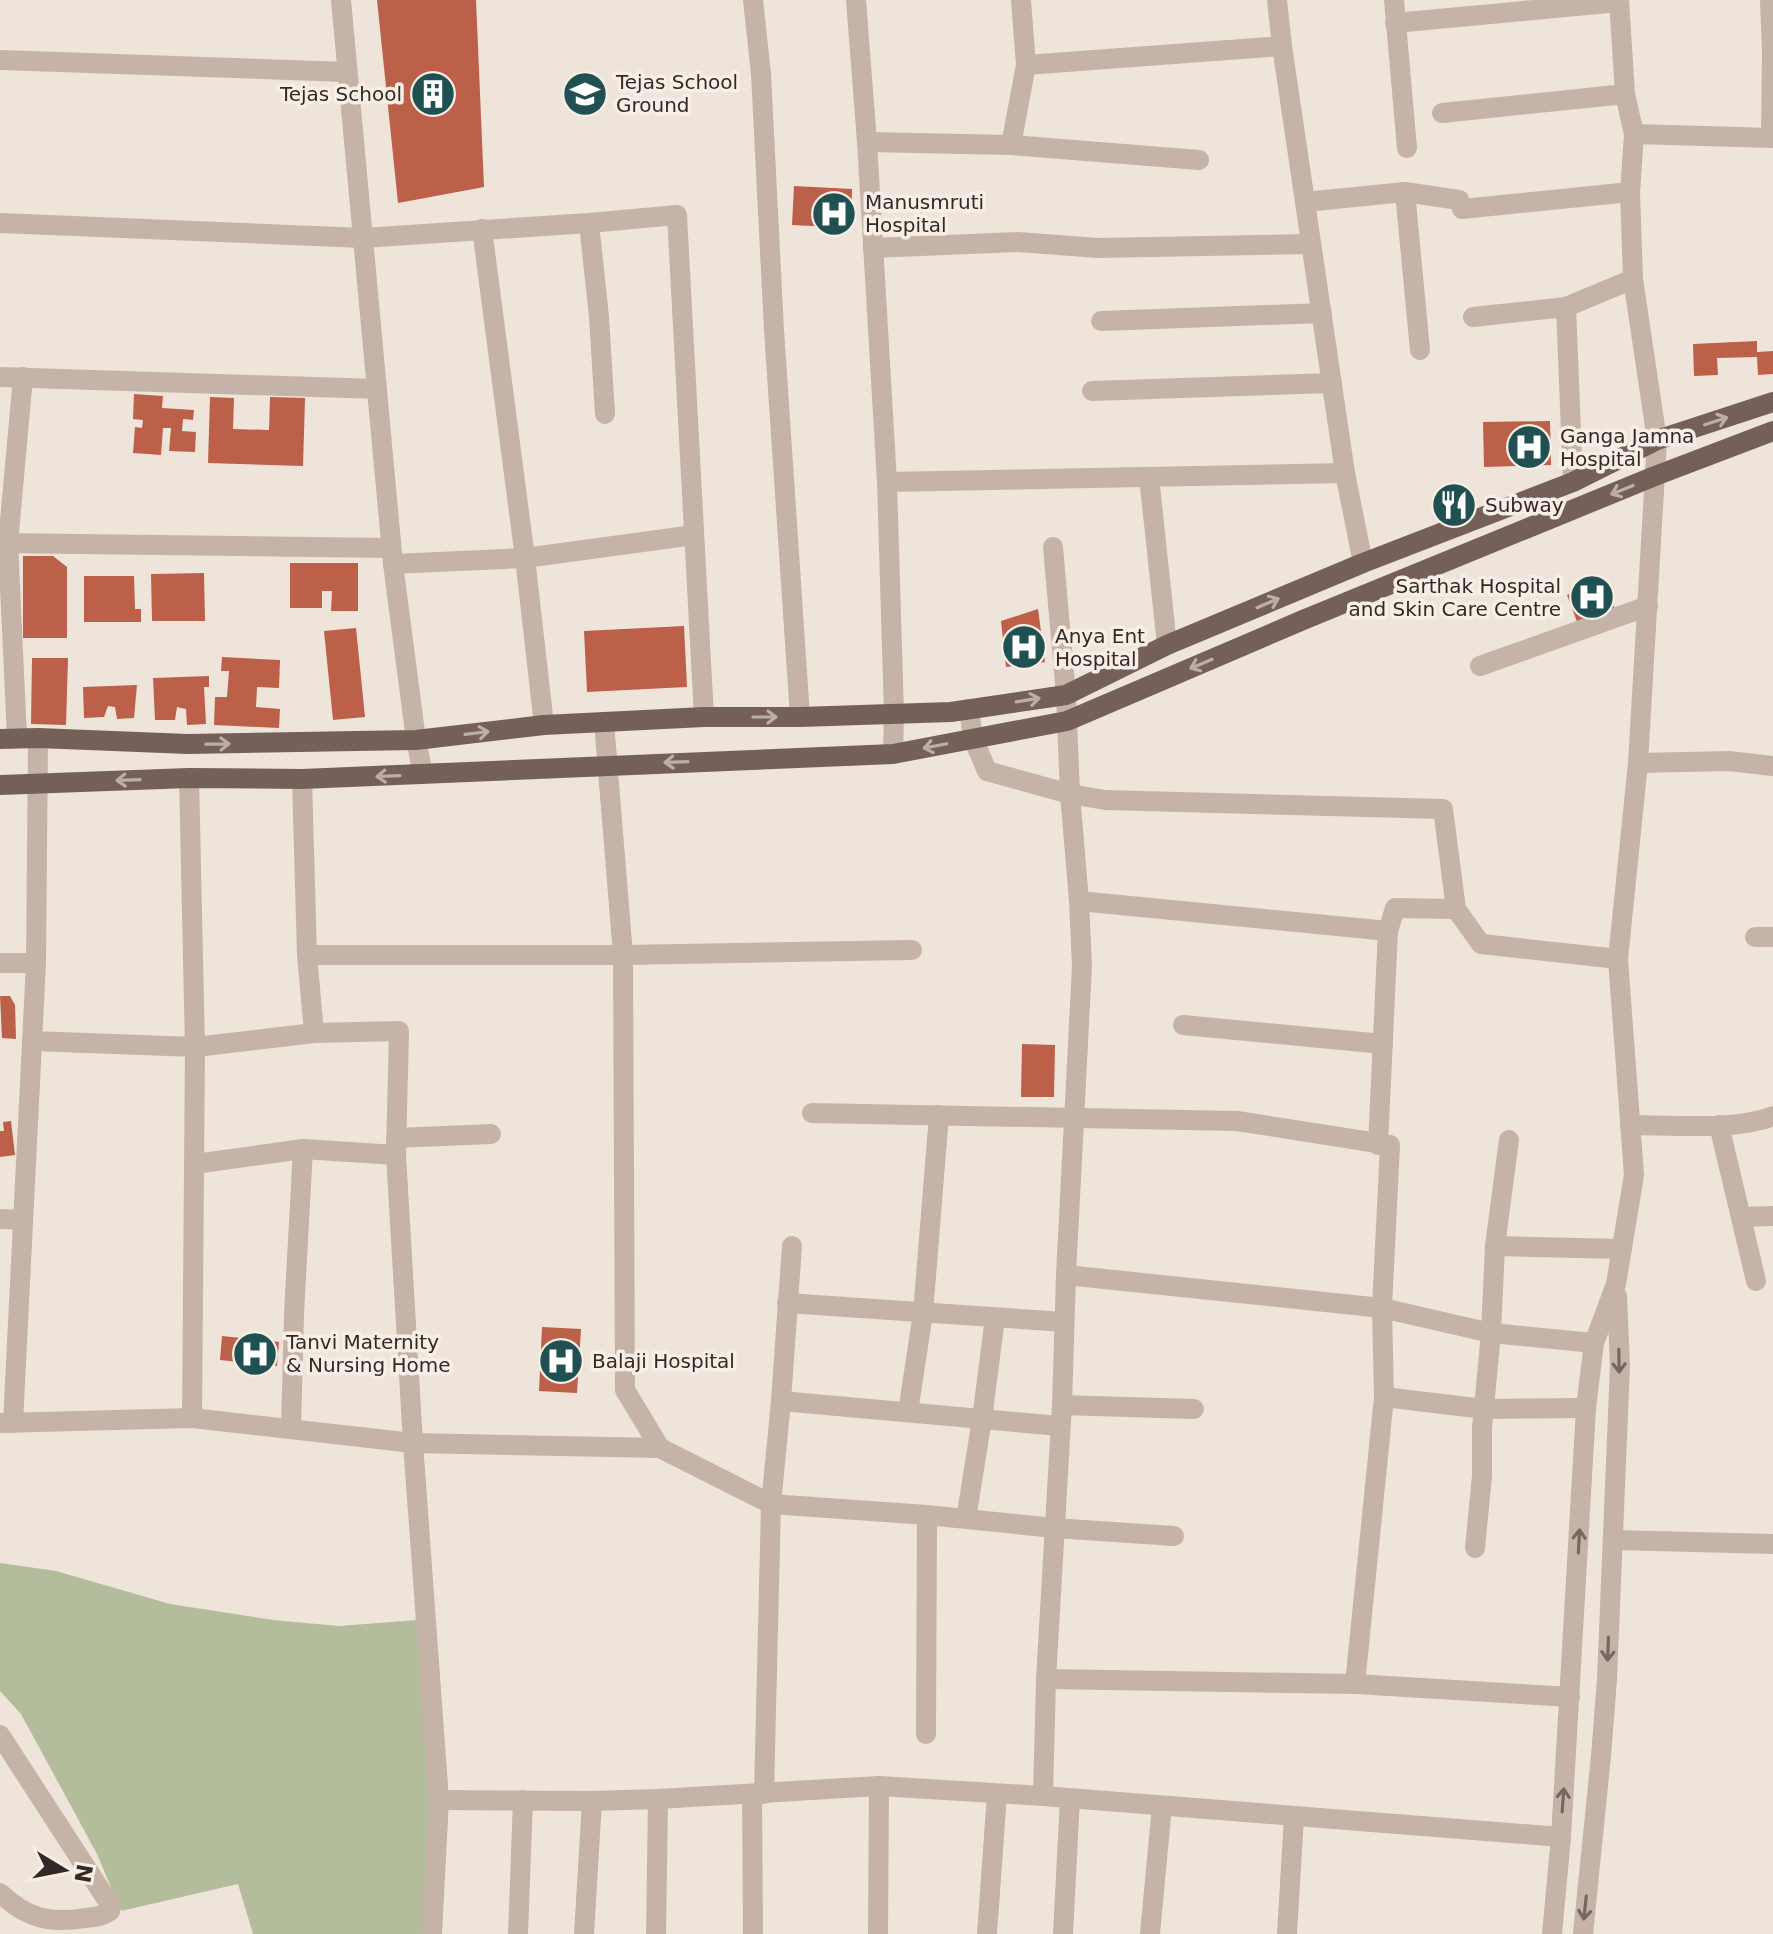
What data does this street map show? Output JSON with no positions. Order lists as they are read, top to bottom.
{
  "places": {
    "building": ["Tejas School"],
    "school or university": ["Tejas School Ground"],
    "hospital": [
      "Manusmruti Hospital",
      "Ganga Jamna Hospital",
      "Sarthak Hospital and Skin Care Centre",
      "Anya Ent Hospital",
      "Tanvi Maternity & Nursing Home",
      "Balaji Hospital"
    ],
    "restaurant": ["Subway"]
  },
  "north": "right"
}
